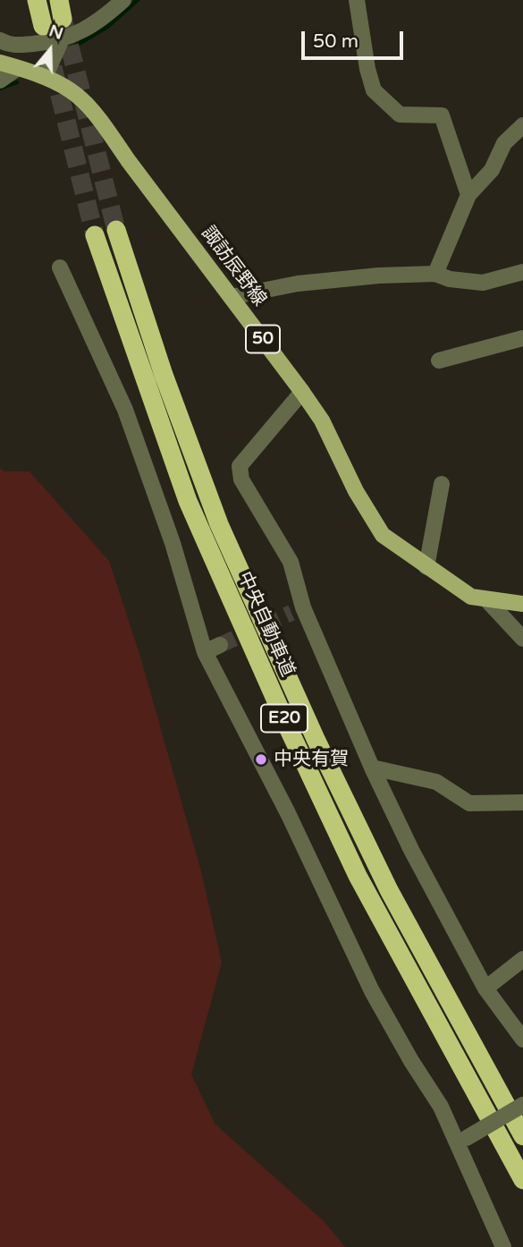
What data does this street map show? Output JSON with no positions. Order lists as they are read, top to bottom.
{
  "streets": {
    "highway": ["中央自動車道", "E20"],
    "main road": ["諏訪辰野線", "50"]
  },
  "places": ["中央有賀"],
  "scale_bar": "50 m",
  "north": "top"
}
